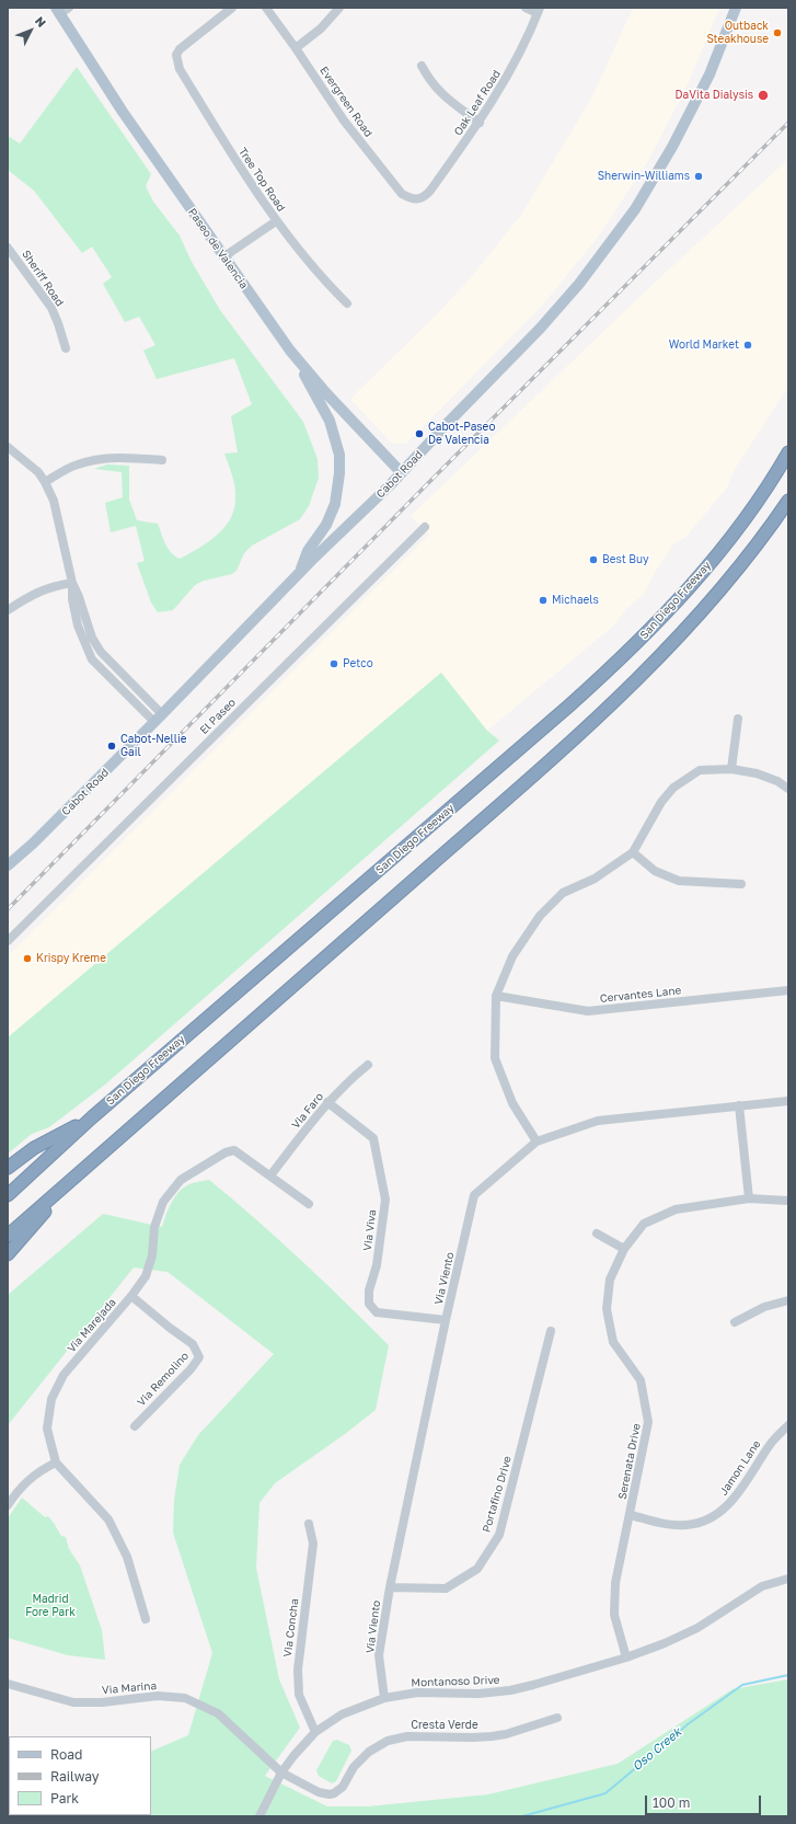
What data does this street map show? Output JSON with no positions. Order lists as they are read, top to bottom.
{
  "streets": {
    "highway": ["San Diego Freeway"],
    "main road": ["Paseo de Valencia", "Cabot Road"],
    "street": [
      "Evergreen Road",
      "Oak Leaf Road",
      "Tree Top Road",
      "Sheriff Road",
      "El Paseo",
      "Cervantes Lane",
      "Via Faro",
      "Via Viva",
      "Via Viento",
      "Via Marejada",
      "Via Remolino",
      "Serenata Drive",
      "Jamon Lane",
      "Portafino Drive",
      "Via Concha",
      "Montanoso Drive",
      "Via Marina",
      "Cresta Verde"
    ]
  },
  "crossings": [
    ["Evergreen Road", "Oak Leaf Road"],
    ["Paseo de Valencia", "Cabot Road"],
    ["Via Faro", "Via Viva"],
    ["Via Faro", "Via Marejada"],
    ["Via Viva", "Via Viento"],
    ["Via Viento", "Portafino Drive"],
    ["Via Viento", "Montanoso Drive"],
    ["Via Marejada", "Via Remolino"],
    ["Serenata Drive", "Jamon Lane"],
    ["Serenata Drive", "Montanoso Drive"],
    ["Via Concha", "Montanoso Drive"],
    ["Montanoso Drive", "Via Marina"],
    ["Montanoso Drive", "Cresta Verde"],
    ["Via Marina", "Cresta Verde"]
  ],
  "water": ["Oso Creek"],
  "parks": ["Madrid Fore Park"],
  "places": [
    "Outback Steakhouse",
    "DaVita Dialysis",
    "Sherwin-Williams",
    "World Market",
    "Cabot-Paseo De Valencia",
    "Best Buy",
    "Michaels",
    "Petco",
    "Cabot-Nellie Gail",
    "Krispy Kreme"
  ],
  "legend": ["Road", "Railway", "Park"],
  "scale_bar": "100 m",
  "north": "top right"
}
